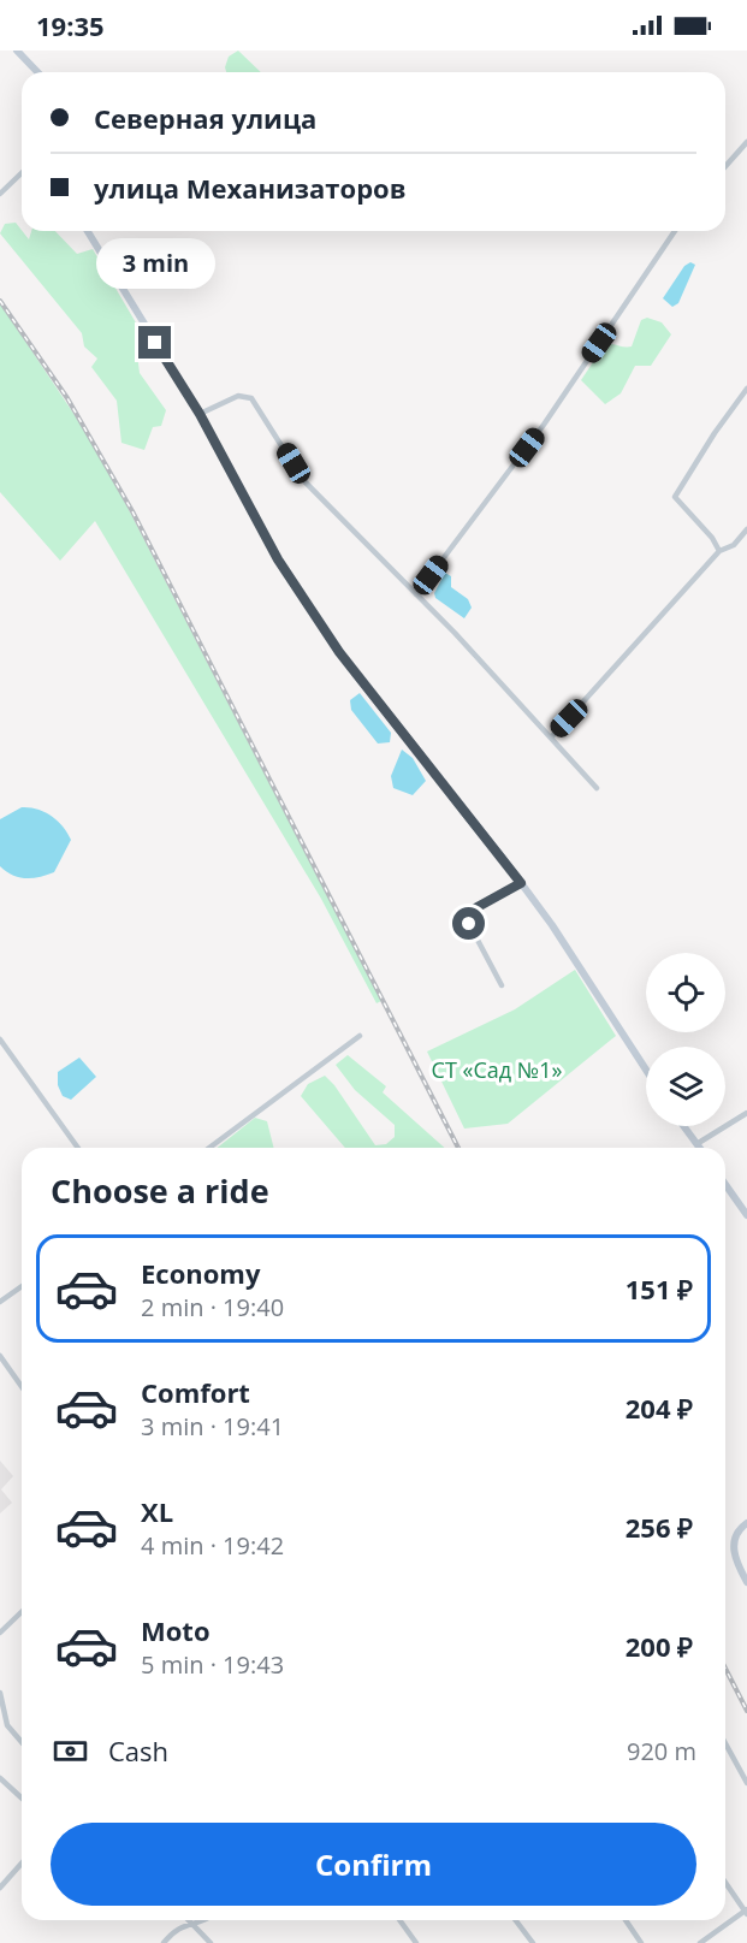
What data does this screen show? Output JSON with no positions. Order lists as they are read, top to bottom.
{
  "parks": ["СТ «Сад №1»"],
  "page": {
    "status": "19:35",
    "banner": ["Северная улица", "улица Механизаторов"],
    "bubble": "3 min",
    "heading": "Choose a ride",
    "list": [
      {
        "name": "Economy",
        "note": "2 min · 19:40",
        "value": "151 ₽"
      },
      {
        "name": "Comfort",
        "note": "3 min · 19:41",
        "value": "204 ₽"
      },
      {
        "name": "XL",
        "note": "4 min · 19:42",
        "value": "256 ₽"
      },
      {
        "name": "Moto",
        "note": "5 min · 19:43",
        "value": "200 ₽"
      }
    ],
    "pay": ["Cash", "920 m"],
    "buttons": "Confirm"
  }
}
